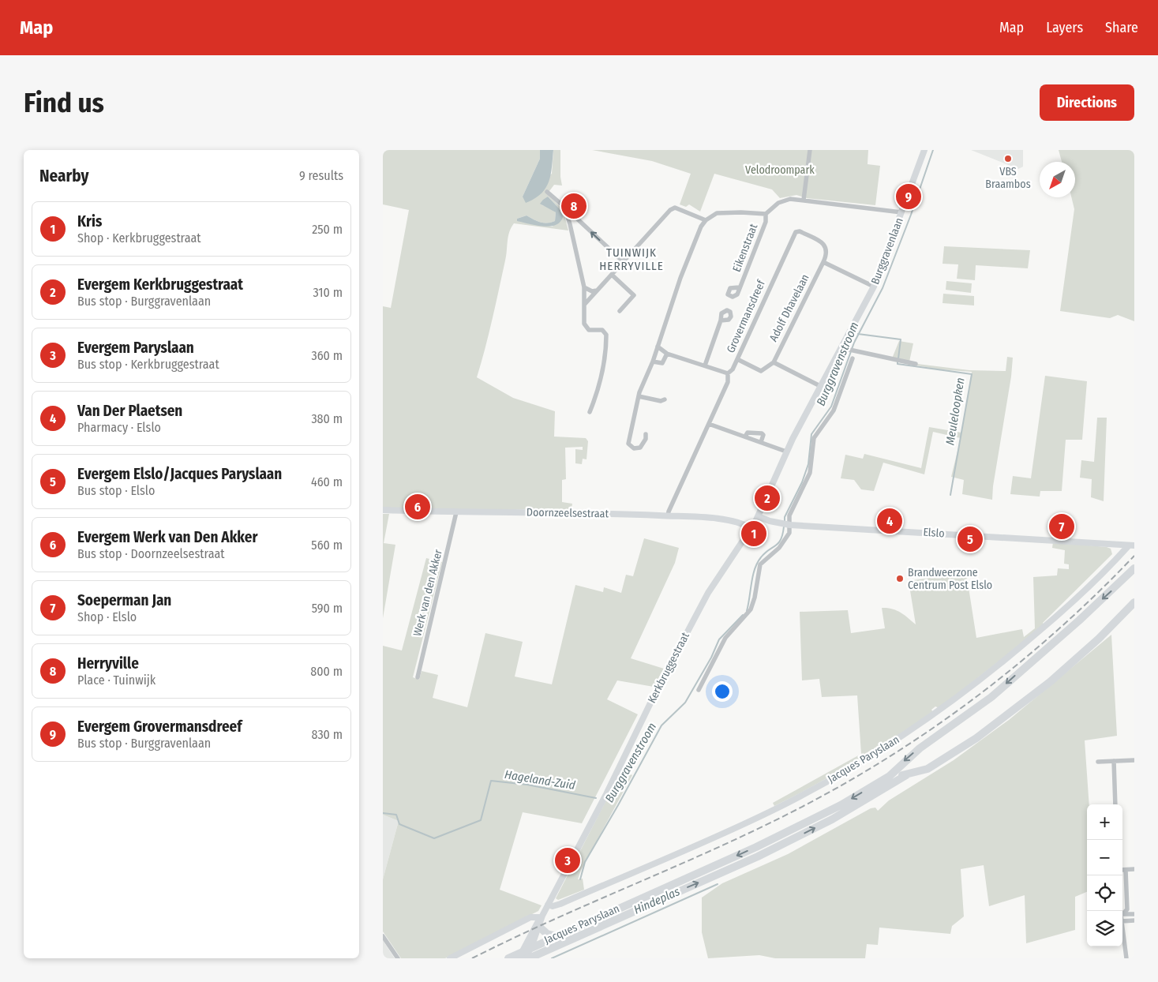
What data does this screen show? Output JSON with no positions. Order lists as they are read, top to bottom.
{
  "streets": {
    "highway": ["Jacques Paryslaan"],
    "main road": [
      "Burggravenlaan",
      "Doornzeelsestraat",
      "Elslo",
      "Kerkbruggestraat"
    ],
    "street": [
      "Eikenstraat",
      "Adolf Dhavelaan",
      "Grovermansdreef",
      "Werk van den Akker"
    ]
  },
  "crossings": [
    ["Burggravenlaan", "Doornzeelsestraat"],
    ["Burggravenlaan", "Elslo"],
    ["Burggravenlaan", "Kerkbruggestraat"],
    ["Adolf Dhavelaan", "Grovermansdreef"],
    ["Grovermansdreef", "Doornzeelsestraat"],
    ["Doornzeelsestraat", "Werk van den Akker"],
    ["Doornzeelsestraat", "Kerkbruggestraat"],
    ["Elslo", "Jacques Paryslaan"],
    ["Kerkbruggestraat", "Jacques Paryslaan"]
  ],
  "districts": ["TUINWIJK HERRYVILLE"],
  "water": [
    "Burggravenstroom",
    "Meuleloopken",
    "Hageland-Zuid",
    "Hindeplas"
  ],
  "parks": ["Velodroompark"],
  "places": ["VBS Braambos", "Brandweerzone Centrum Post Elslo"],
  "north": "bottom left",
  "page": {
    "header": "Map",
    "nav": ["Map", "Layers", "Share"],
    "buttons": "Directions",
    "title": "Find us",
    "heading": ["Nearby", "9 results"],
    "pins": [
      "9",
      "8",
      "2",
      "6",
      "4",
      "7",
      "1",
      "5",
      "3"
    ],
    "list": [
      {
        "mark": "1",
        "name": "Kris",
        "note": "Shop · Kerkbruggestraat",
        "value": "250 m"
      },
      {
        "mark": "2",
        "name": "Evergem Kerkbruggestraat",
        "note": "Bus stop · Burggravenlaan",
        "value": "310 m"
      },
      {
        "mark": "3",
        "name": "Evergem Paryslaan",
        "note": "Bus stop · Kerkbruggestraat",
        "value": "360 m"
      },
      {
        "mark": "4",
        "name": "Van Der Plaetsen",
        "note": "Pharmacy · Elslo",
        "value": "380 m"
      },
      {
        "mark": "5",
        "name": "Evergem Elslo/Jacques Paryslaan",
        "note": "Bus stop · Elslo",
        "value": "460 m"
      },
      {
        "mark": "6",
        "name": "Evergem Werk van Den Akker",
        "note": "Bus stop · Doornzeelsestraat",
        "value": "560 m"
      },
      {
        "mark": "7",
        "name": "Soeperman Jan",
        "note": "Shop · Elslo",
        "value": "590 m"
      },
      {
        "mark": "8",
        "name": "Herryville",
        "note": "Place · Tuinwijk",
        "value": "800 m"
      },
      {
        "mark": "9",
        "name": "Evergem Grovermansdreef",
        "note": "Bus stop · Burggravenlaan",
        "value": "830 m"
      }
    ],
    "map_buttons": ["+", "−"]
  }
}
